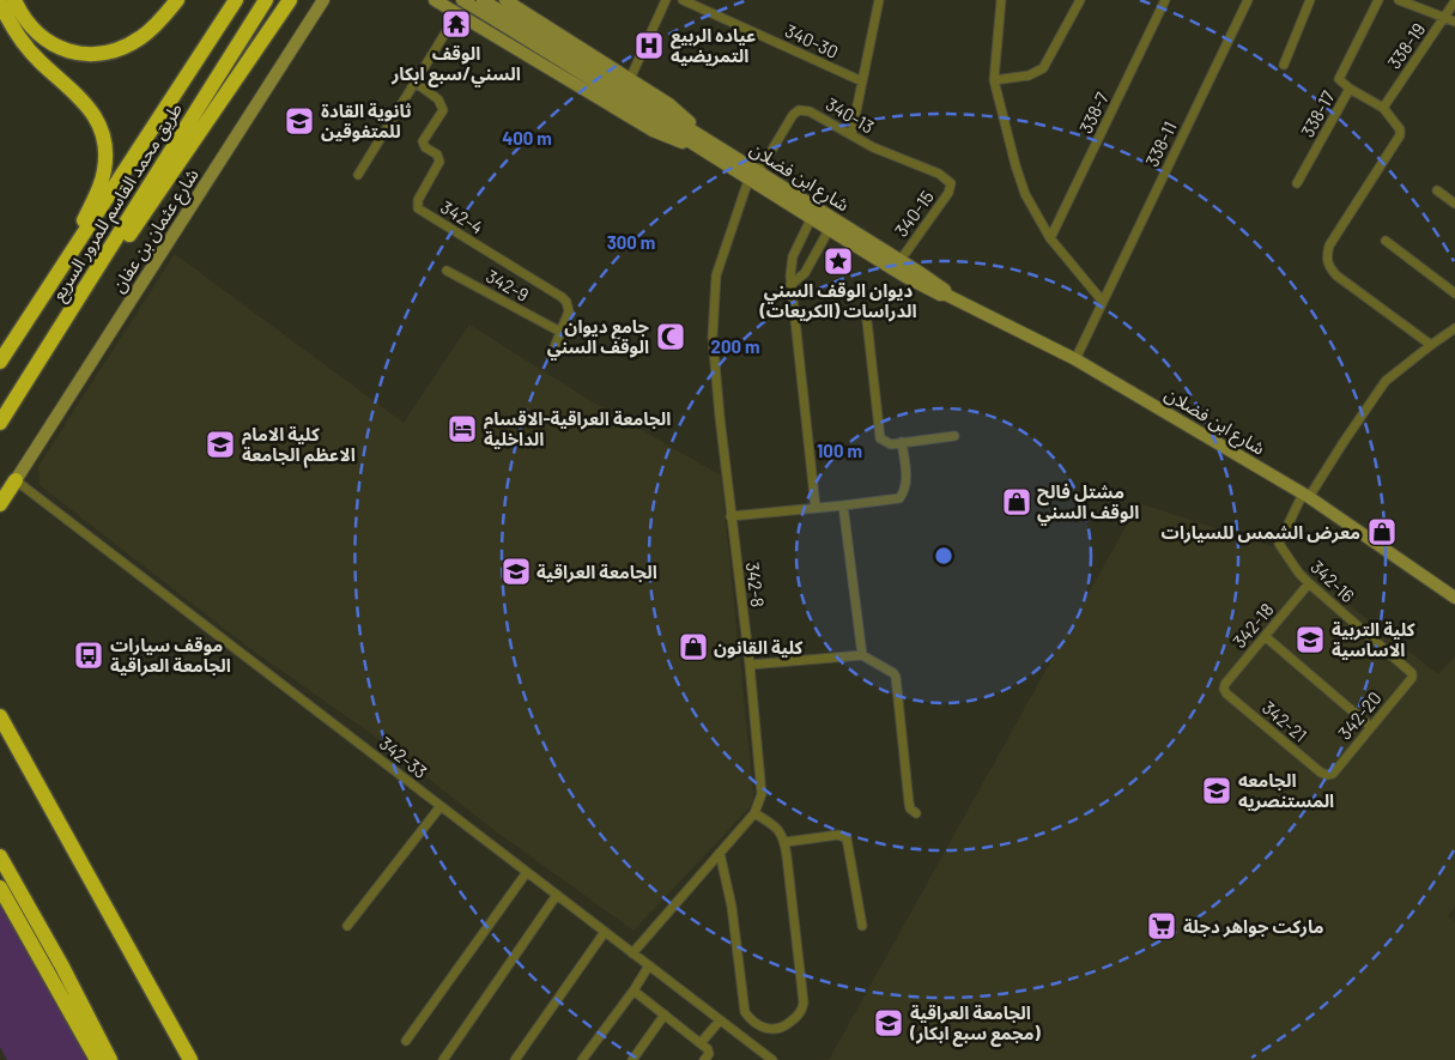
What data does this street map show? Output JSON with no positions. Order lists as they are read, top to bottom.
{
  "streets": {
    "highway": ["طريق محمد القاسم للمرور السريع"],
    "street": [
      "340-30",
      "338-19",
      "338-7",
      "338-17",
      "340-13",
      "338-11",
      "شارع ابن فضلان",
      "340-15",
      "342-4",
      "شارع عثمان بن عفان",
      "342-9",
      "342-16",
      "342-8",
      "342-18",
      "342-20",
      "342-21",
      "342-33"
    ]
  },
  "crossings": [
    ["340-13", "شارع ابن فضلان"],
    ["340-13", "340-15"],
    ["338-11", "شارع ابن فضلان"],
    ["شارع ابن فضلان", "340-15"],
    ["شارع ابن فضلان", "342-16"],
    ["شارع ابن فضلان", "342-8"],
    ["342-4", "342-9"],
    ["شارع عثمان بن عفان", "342-33"],
    ["342-16", "342-18"],
    ["342-16", "342-20"],
    ["342-8", "342-33"],
    ["342-18", "342-21"],
    ["342-20", "342-21"]
  ],
  "places": {
    "temple": ["الوقف السني/سبع ابكار"],
    "hospital": ["عياده الربيع التمريضيه"],
    "school or university": [
      "ثانوية القادة للمتفوقين",
      "كلية الامام الاعظم الجامعة",
      "الجامعة العراقية",
      "كلية التربية الاساسية",
      "الجامعه المستنصريه",
      "الجامعة العراقية (مجمع سبع ابكار)"
    ],
    "place": ["ديوان الوقف السني الدراسات (الكريعات)"],
    "mosque": ["جامع ديوان الوقف السني"],
    "hotel": ["الجامعة العراقية-الاقسام الداخلية"],
    "shop": ["مشتل فالح الوقف السني", "معرض الشمس للسيارات", "كلية القانون"],
    "bus stop": ["موقف سيارات الجامعة العراقية"],
    "supermarket": ["ماركت جواهر دجلة"]
  },
  "rings": [
    "400 m",
    "300 m",
    "200 m",
    "100 m"
  ]
}
